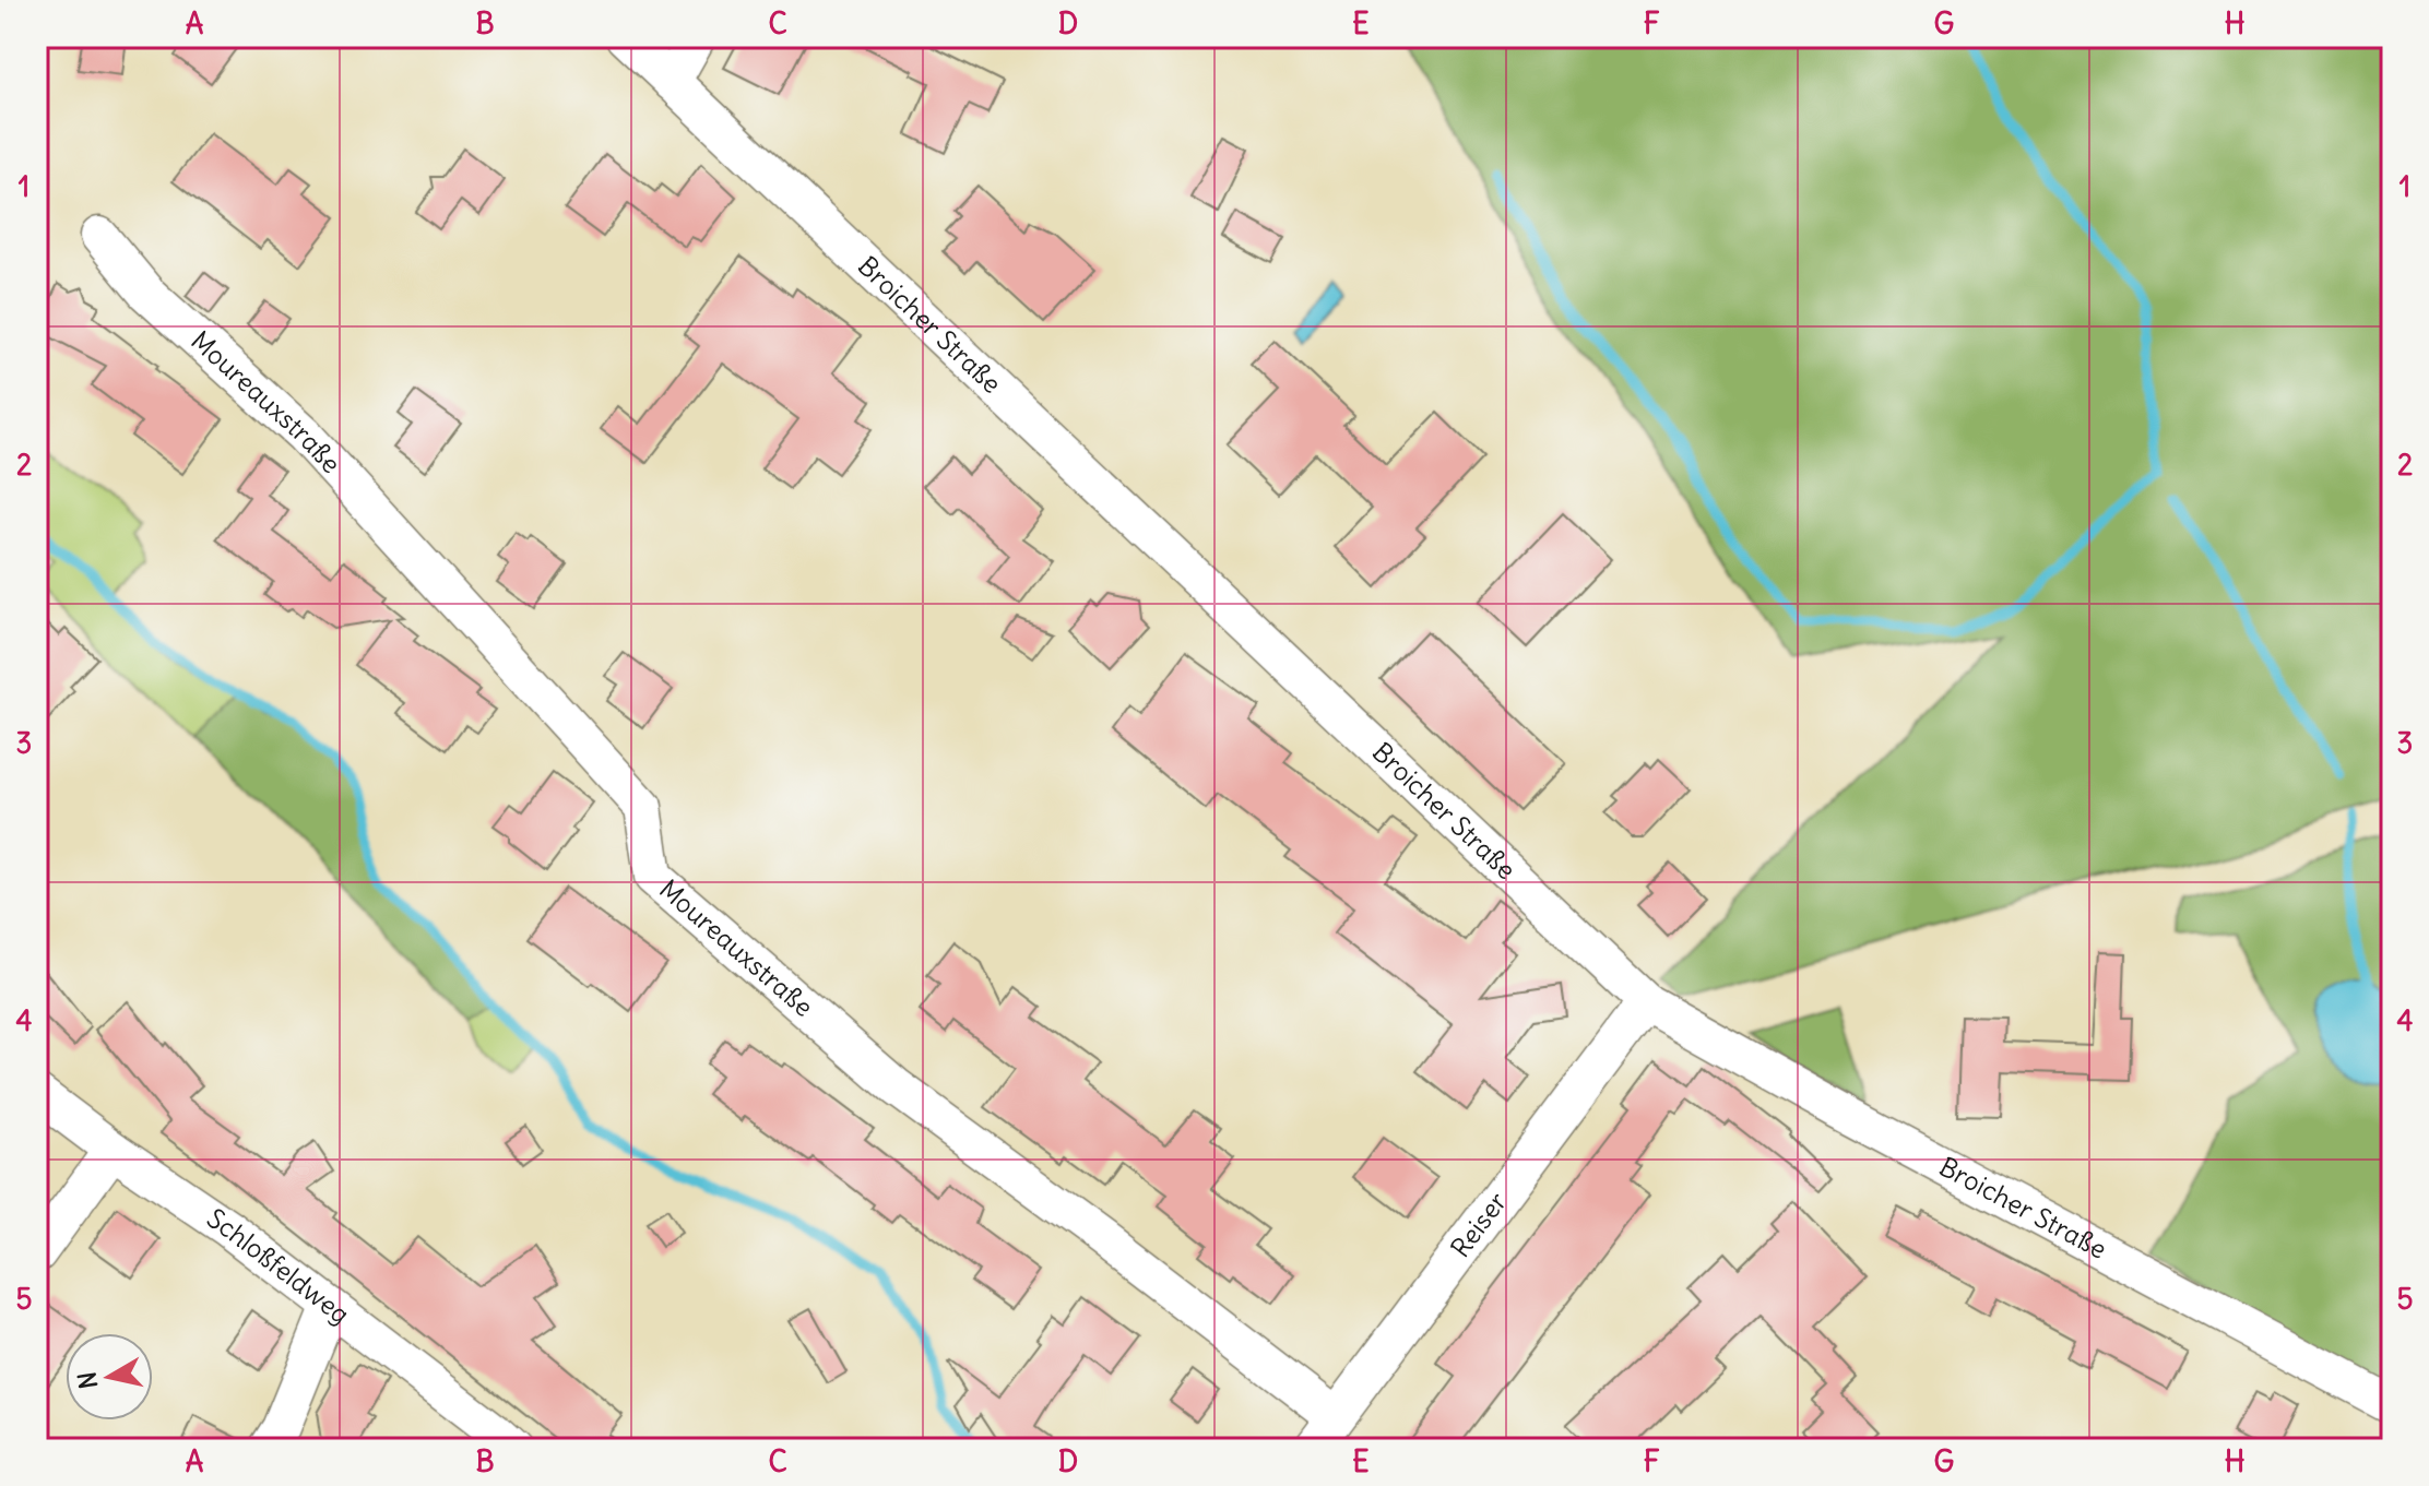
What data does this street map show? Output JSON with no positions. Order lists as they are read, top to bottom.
{
  "streets": {
    "street": [
      "Broicher Straße",
      "Moureauxstraße",
      "Reiser",
      "Schloßfeldweg"
    ]
  },
  "crossings": [
    ["Broicher Straße", "Reiser"],
    ["Moureauxstraße", "Reiser"]
  ],
  "north": "left",
  "grid": {
    "columns": [
      "A",
      "B",
      "C",
      "D",
      "E",
      "F",
      "G",
      "H"
    ],
    "rows": [
      "1",
      "2",
      "3",
      "4",
      "5"
    ]
  }
}
